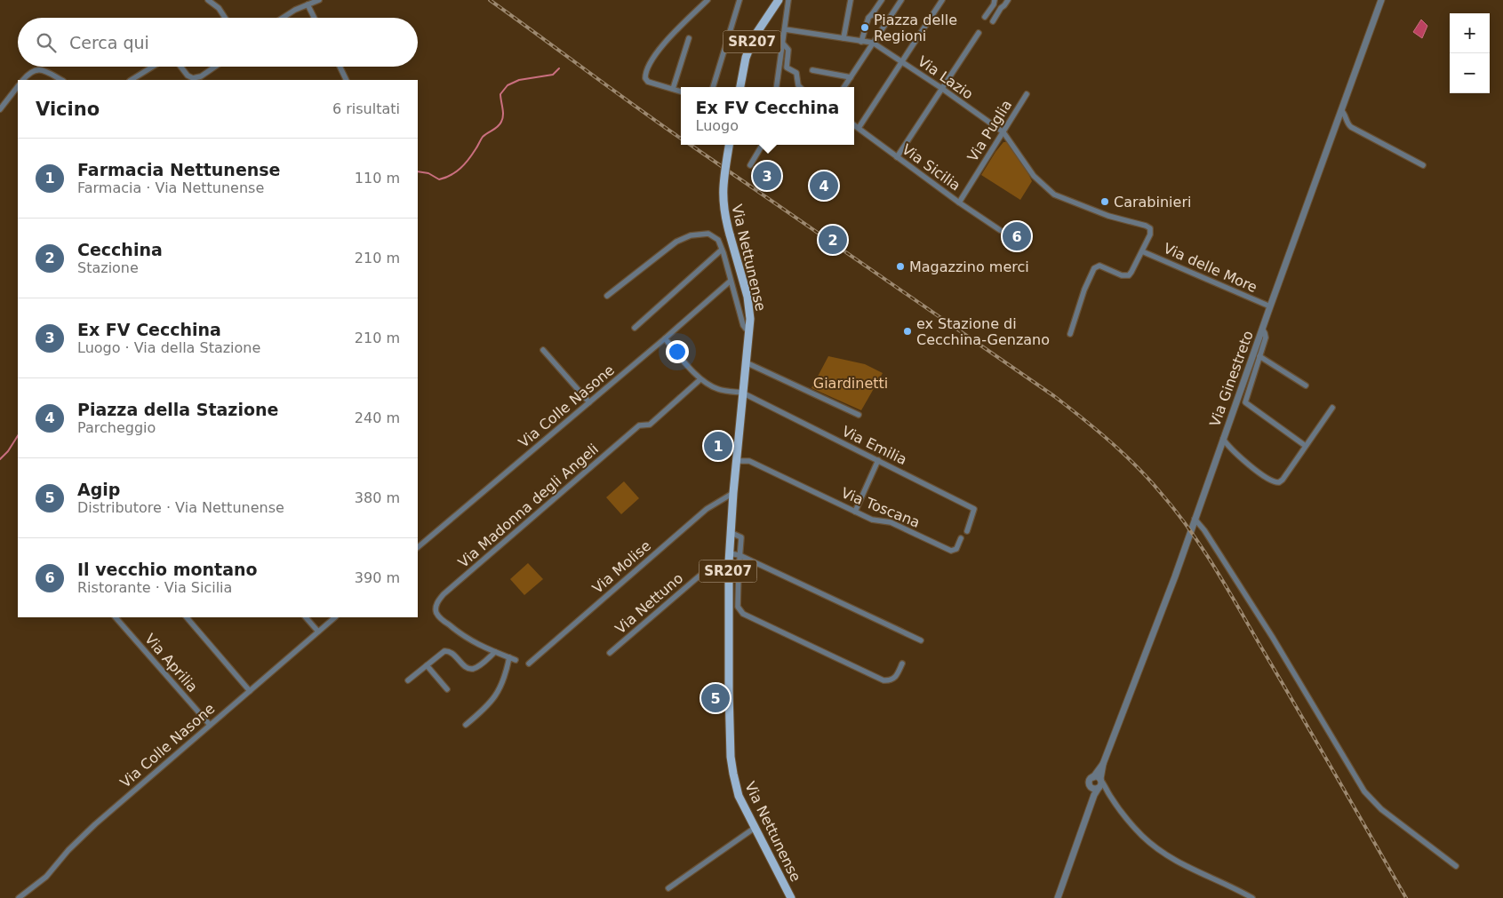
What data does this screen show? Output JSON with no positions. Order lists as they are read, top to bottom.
{
  "streets": {
    "main road": ["SR207", "Via Nettunense"],
    "street": [
      "Via Lazio",
      "Via Puglia",
      "Via Sicilia",
      "Via delle More",
      "Via Ginestreto",
      "Via Colle Nasone",
      "Via Emilia",
      "Via Madonna degli Angeli",
      "Via Toscana",
      "Via Molise",
      "Via Nettuno",
      "Via Aprilia"
    ]
  },
  "crossings": [
    ["Via Lazio", "Via Puglia"],
    ["Via Lazio", "Via delle More"],
    ["Via Puglia", "Via Sicilia"],
    ["Via Nettunense", "Via Emilia"],
    ["Via Nettunense", "Via Toscana"],
    ["Via Nettunense", "Via Molise"],
    ["Via Nettunense", "Via Nettuno"],
    ["Via delle More", "Via Ginestreto"],
    ["Via Colle Nasone", "Via Aprilia"]
  ],
  "parks": ["Giardinetti"],
  "places": [
    "Piazza delle Regioni",
    "Carabinieri",
    "Magazzino merci",
    "ex Stazione di Cecchina-Genzano"
  ],
  "page": {
    "map_buttons": ["+", "−"],
    "search": "Cerca qui",
    "heading": ["Vicino", "6 risultati"],
    "popup": ["Ex FV Cecchina", "Luogo"],
    "list": [
      {
        "mark": "1",
        "name": "Farmacia Nettunense",
        "note": "Farmacia · Via Nettunense",
        "value": "110 m"
      },
      {
        "mark": "2",
        "name": "Cecchina",
        "note": "Stazione",
        "value": "210 m"
      },
      {
        "mark": "3",
        "name": "Ex FV Cecchina",
        "note": "Luogo · Via della Stazione",
        "value": "210 m"
      },
      {
        "mark": "4",
        "name": "Piazza della Stazione",
        "note": "Parcheggio",
        "value": "240 m"
      },
      {
        "mark": "5",
        "name": "Agip",
        "note": "Distributore · Via Nettunense",
        "value": "380 m"
      },
      {
        "mark": "6",
        "name": "Il vecchio montano",
        "note": "Ristorante · Via Sicilia",
        "value": "390 m"
      }
    ],
    "pins": [
      "3",
      "4",
      "6",
      "2",
      "1",
      "5"
    ]
  }
}
